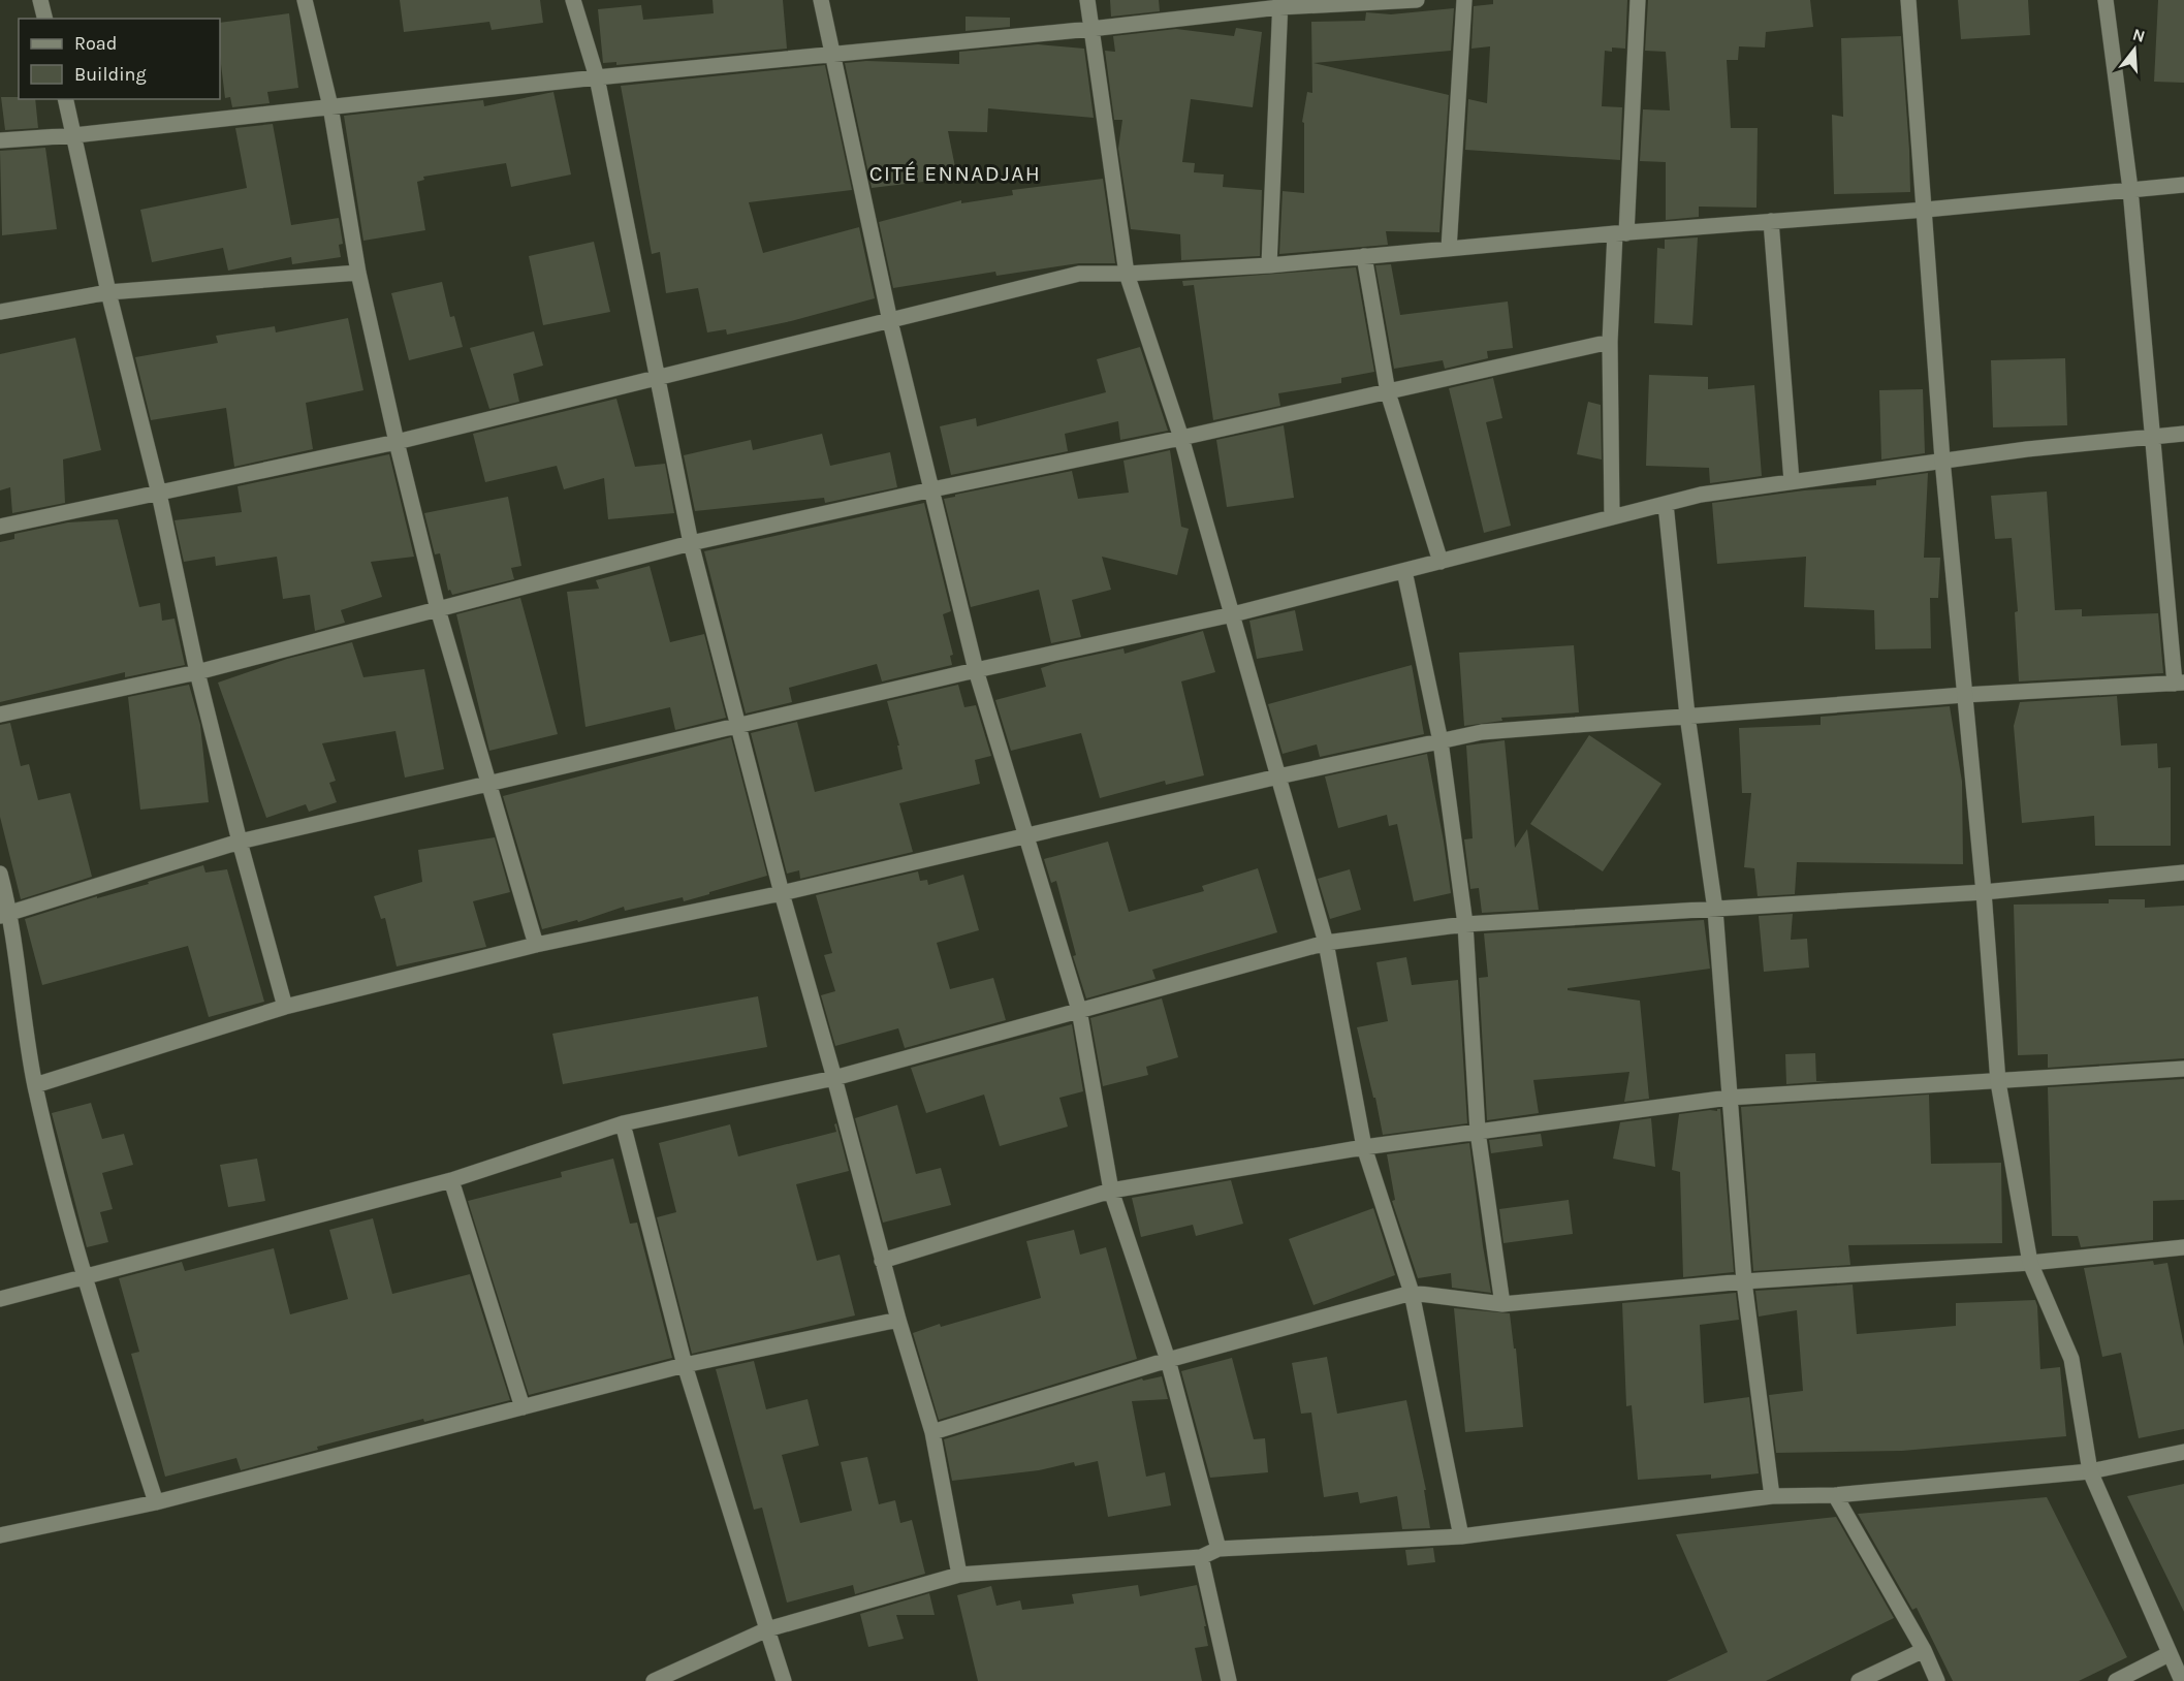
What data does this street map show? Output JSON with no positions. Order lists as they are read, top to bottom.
{
  "districts": ["CITÉ ENNADJAH"],
  "legend": ["Road", "Building"],
  "north": "top"
}
